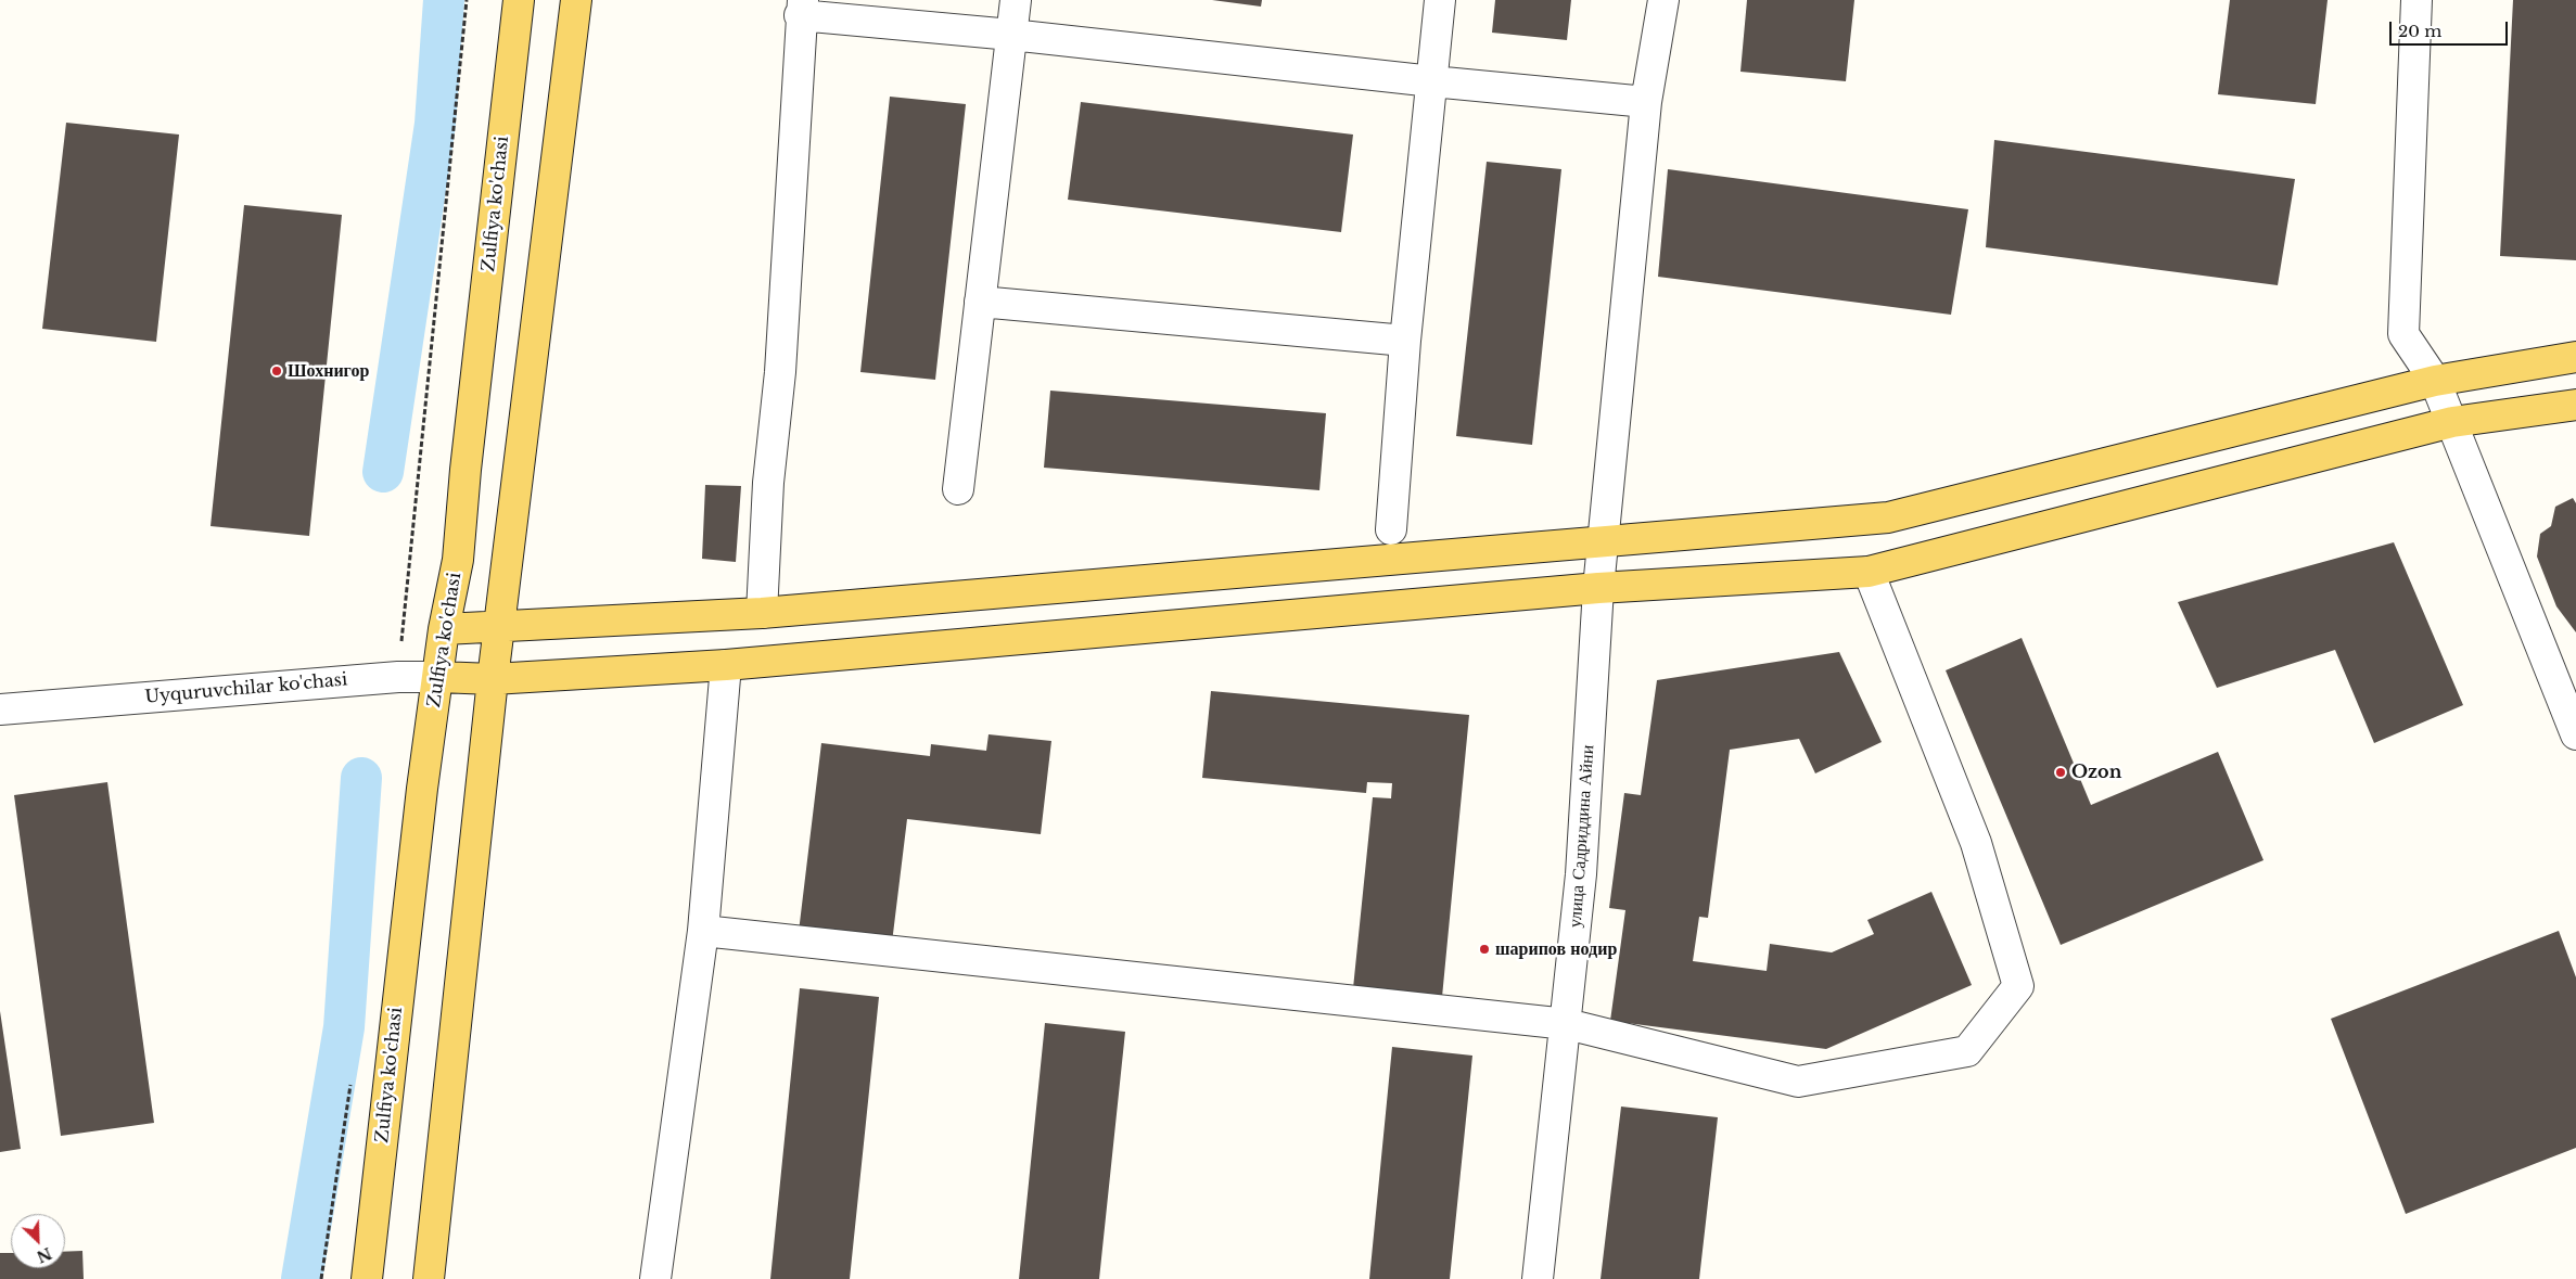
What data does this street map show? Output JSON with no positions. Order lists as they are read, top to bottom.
{
  "streets": {
    "main road": ["Zulfiya ko'chasi", "Uyquruvchilar ko'chasi"],
    "street": ["улица Садриддина Айни"]
  },
  "crossings": [
    ["Zulfiya ko'chasi", "Uyquruvchilar ko'chasi"],
    ["Uyquruvchilar ko'chasi", "улица Садриддина Айни"]
  ],
  "places": ["Шохнигор", "Ozon", "шарипов нодир"],
  "scale_bar": "20 m",
  "north": "bottom right"
}
